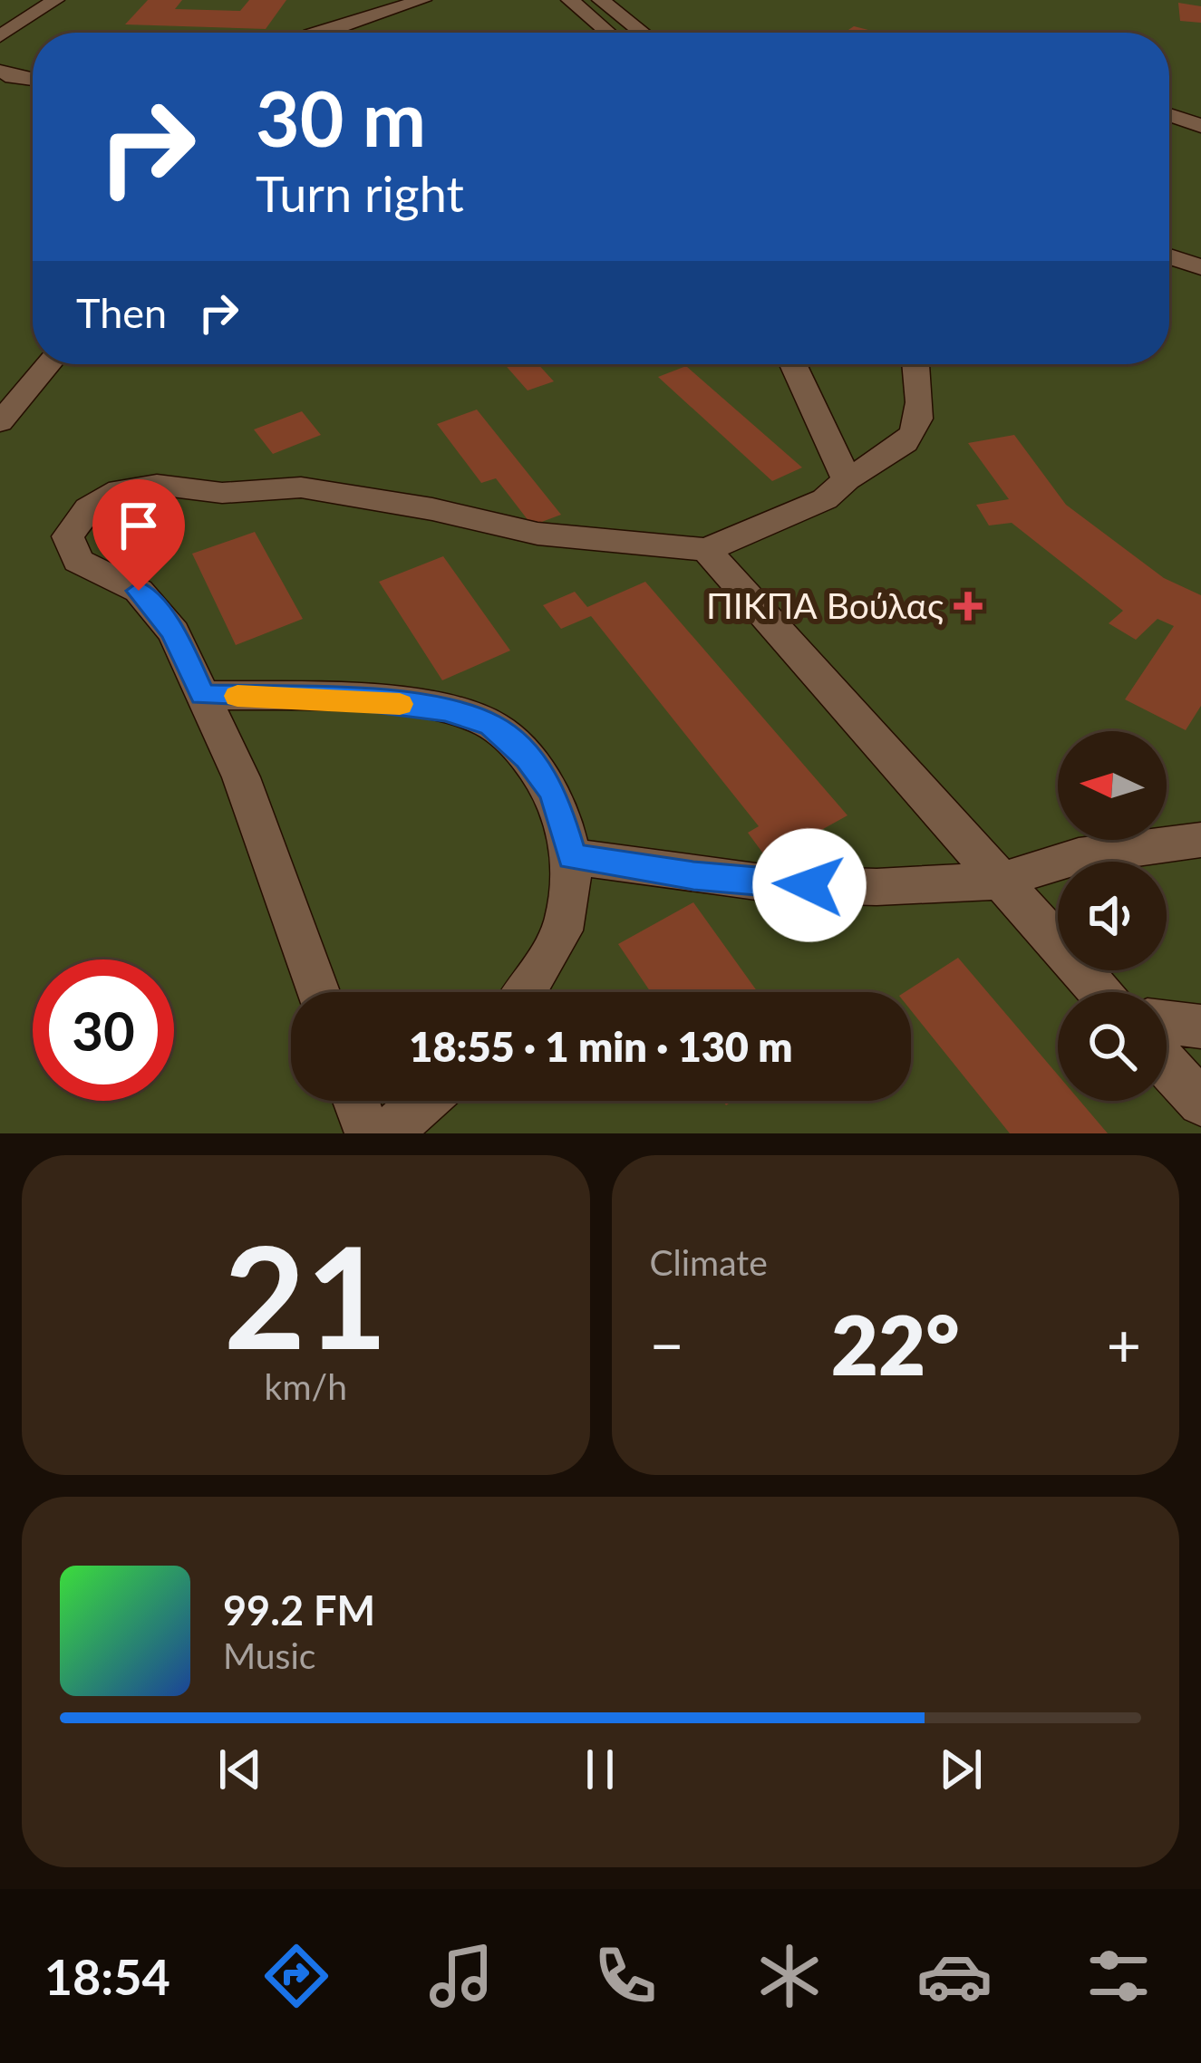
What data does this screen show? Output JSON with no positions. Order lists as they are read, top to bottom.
{
  "places": {
    "health": ["ΠΙΚΠΑ Βούλας"]
  },
  "north": "left",
  "page": {
    "turn": ["30 m", "Turn right"],
    "then": "Then",
    "limit": "30",
    "trip": "18:55 · 1 min · 130 m",
    "tile": [
      ["21", "km/h"],
      "Climate"
    ],
    "heat": ["−", "22°", "+"],
    "song": ["99.2 FM", "Music"],
    "tabs": "18:54"
  }
}
